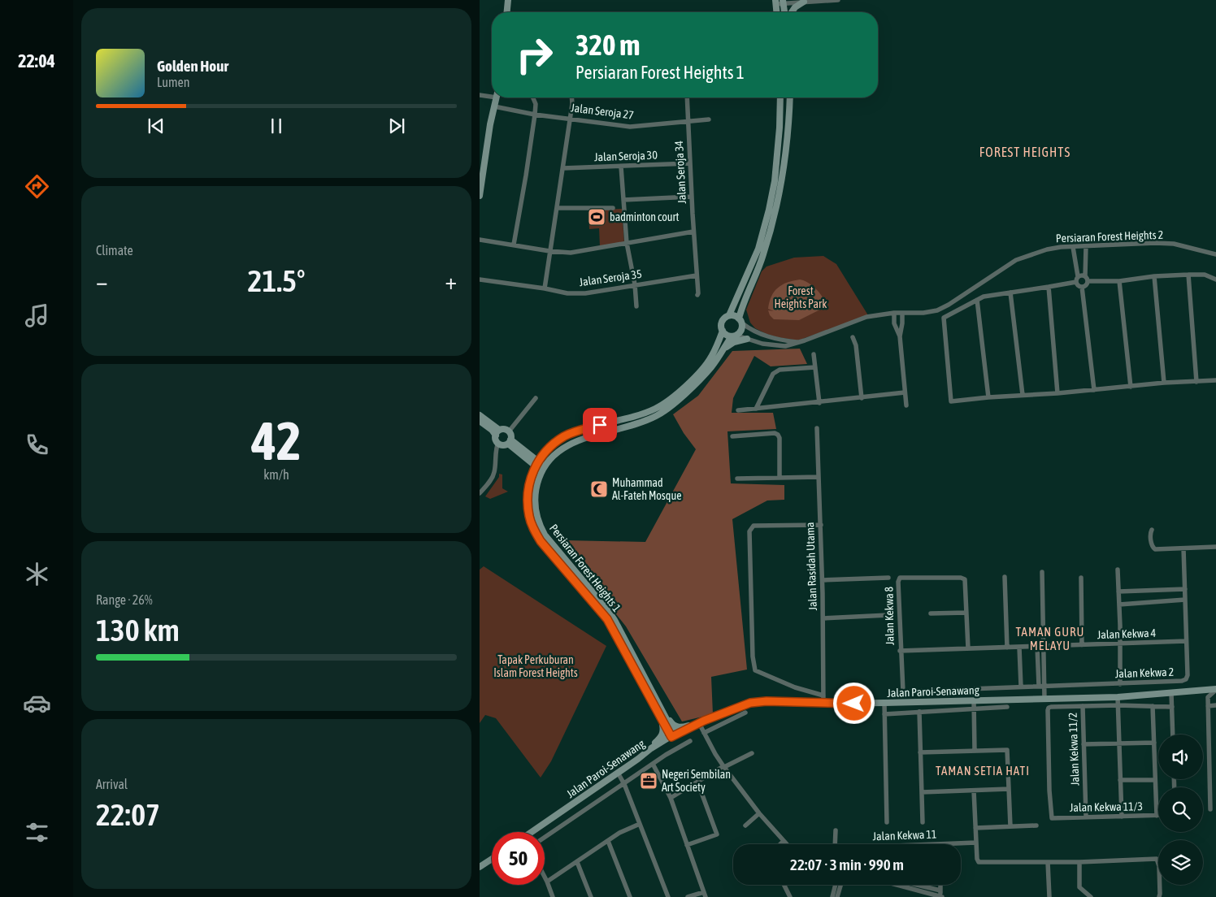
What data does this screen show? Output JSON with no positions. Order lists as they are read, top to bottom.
{
  "streets": {
    "street": [
      "Jalan Seroja 27",
      "Jalan Seroja 30",
      "Jalan Seroja 34",
      "Persiaran Forest Heights 2",
      "Jalan Seroja 35",
      "Jalan Rasidah Utama",
      "Persiaran Forest Heights 1",
      "Jalan Kekwa 8",
      "Jalan Kekwa 4",
      "Jalan Kekwa 2",
      "Jalan Paroi-Senawang",
      "Jalan Kekwa 11/2",
      "Jalan Kekwa 11/3",
      "Jalan Kekwa 11"
    ]
  },
  "crossings": [
    ["Jalan Seroja 27", "Jalan Seroja 34"],
    ["Jalan Seroja 30", "Jalan Seroja 34"],
    ["Jalan Seroja 34", "Jalan Seroja 35"],
    ["Persiaran Forest Heights 2", "Persiaran Forest Heights 1"],
    ["Jalan Rasidah Utama", "Jalan Paroi-Senawang"],
    ["Persiaran Forest Heights 1", "Jalan Paroi-Senawang"],
    ["Jalan Kekwa 8", "Jalan Kekwa 4"],
    ["Jalan Kekwa 8", "Jalan Kekwa 2"],
    ["Jalan Kekwa 4", "Jalan Kekwa 2"],
    ["Jalan Kekwa 11/2", "Jalan Kekwa 11/3"]
  ],
  "districts": ["FOREST HEIGHTS", "TAMAN GURU MELAYU", "TAMAN SETIA HATI"],
  "parks": ["Forest Heights Park", "Tapak Perkuburan Islam Forest Heights"],
  "places": {
    "sports": ["badminton court"],
    "mosque": ["Muhammad Al-Fateh Mosque"],
    "office": ["Negeri Sembilan Art Society"]
  },
  "page": {
    "tabs": "22:04",
    "turn": ["320 m", "Persiaran Forest Heights 1"],
    "song": ["Golden Hour", "Lumen"],
    "tile": [
      "Climate",
      ["42", "km/h"],
      ["Range · 26%", "130 km"],
      ["Arrival", "22:07"]
    ],
    "heat": ["−", "21.5°", "+"],
    "limit": "50",
    "trip": "22:07 · 3 min · 990 m"
  }
}
